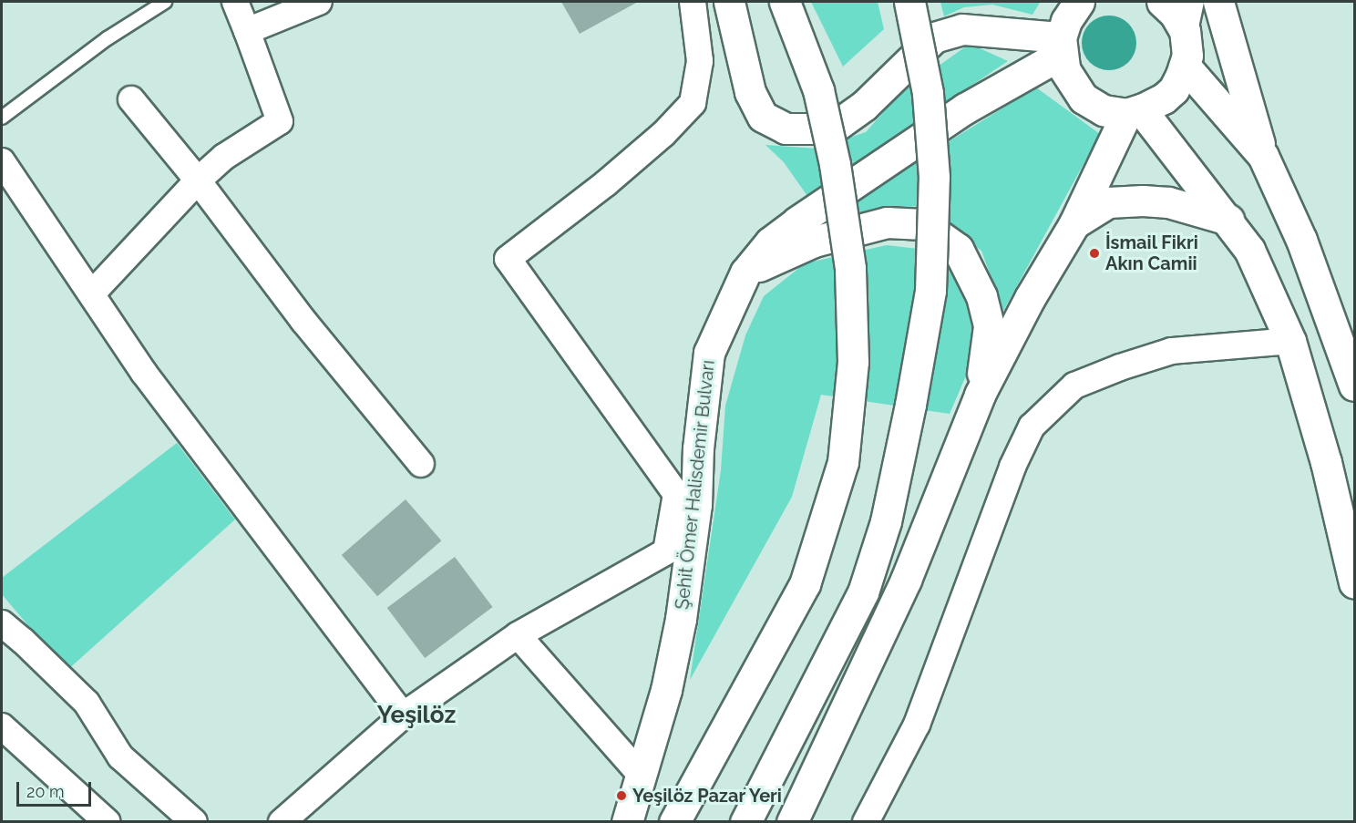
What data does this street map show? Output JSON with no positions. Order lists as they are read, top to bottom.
{
  "streets": {
    "main road": ["Şehit Ömer Halisdemir Bulvarı"]
  },
  "districts": ["Yeşilöz"],
  "places": ["İsmail Fikri Akın Camii", "Yeşilöz Pazar Yeri"],
  "scale_bar": "20 m"
}
